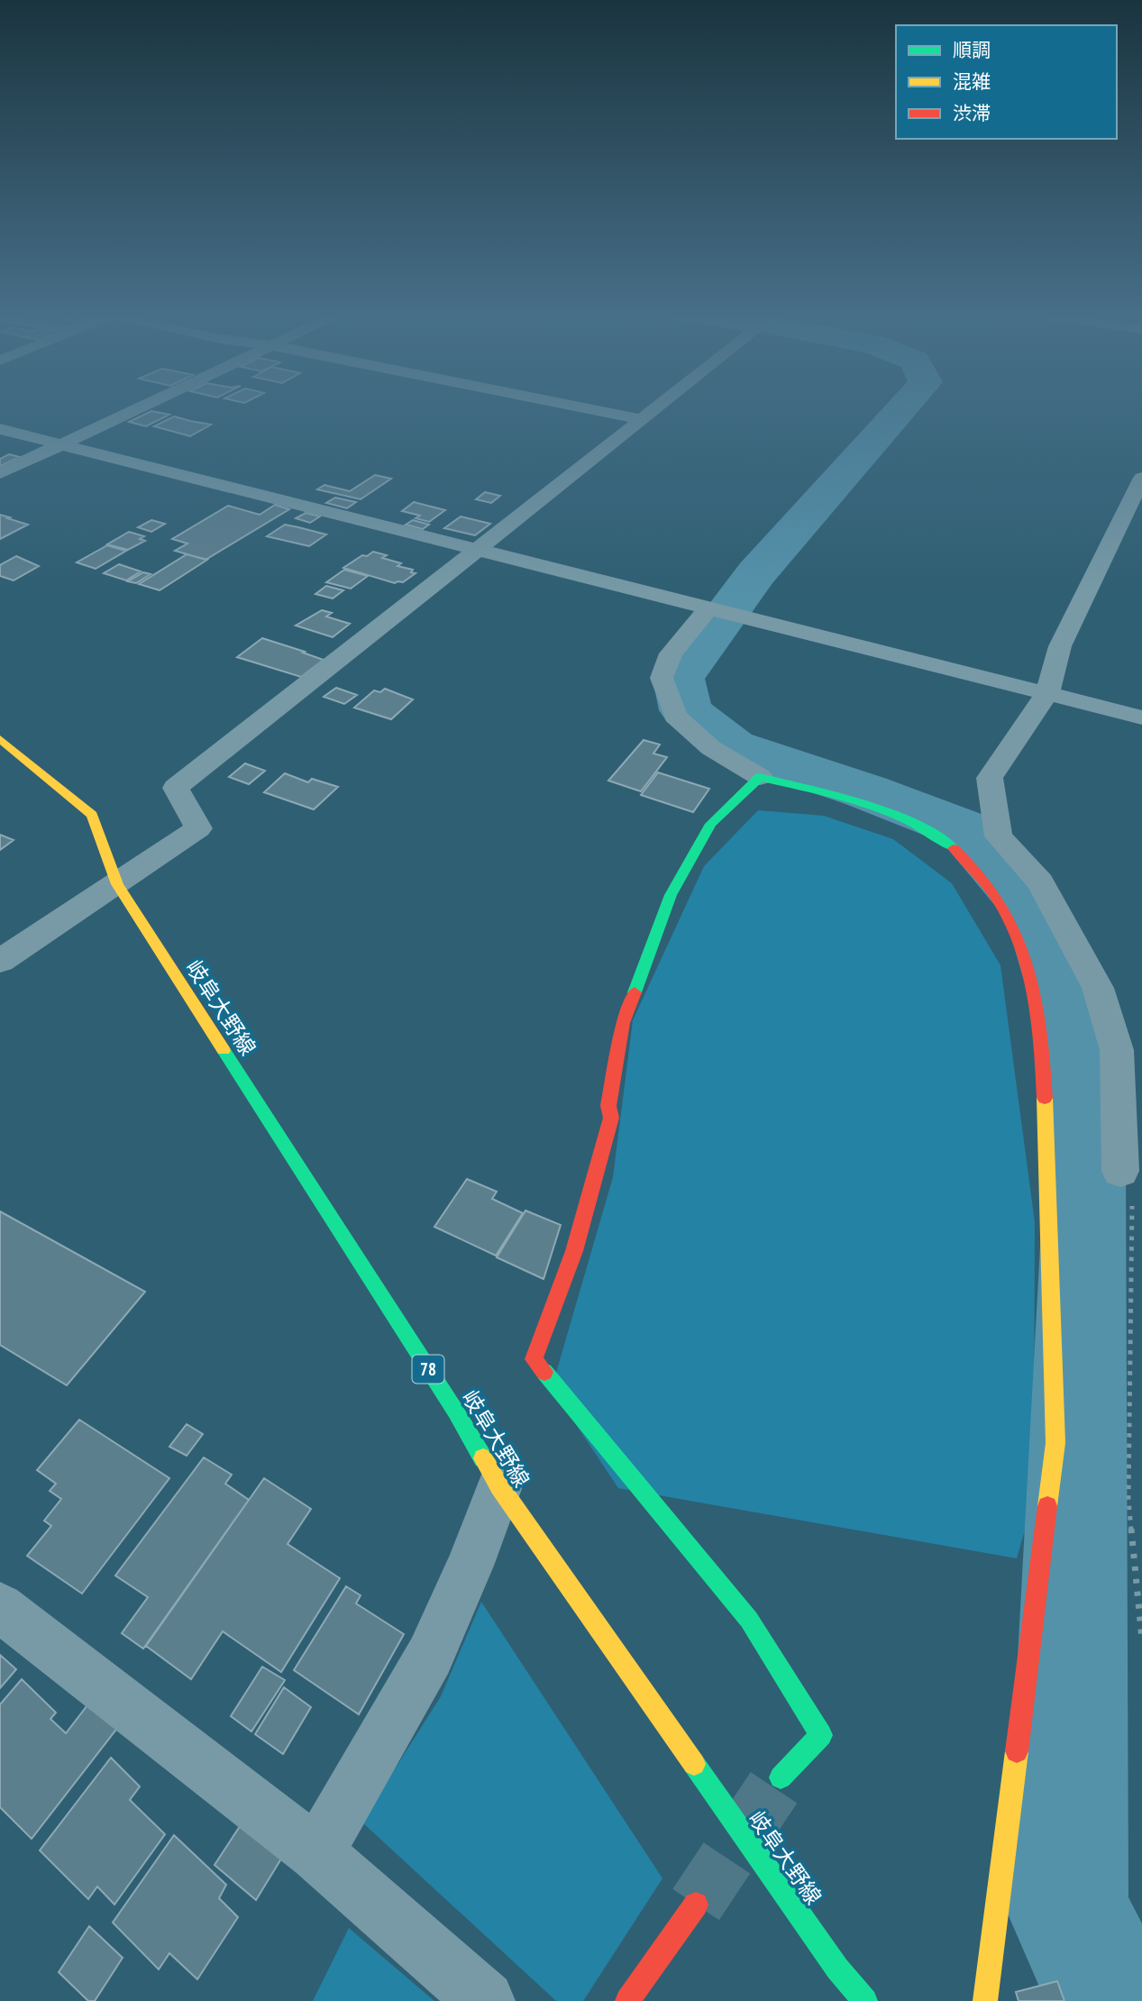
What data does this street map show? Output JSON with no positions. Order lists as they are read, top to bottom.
{
  "streets": {
    "street": ["岐阜大野線", "78"]
  },
  "legend": ["順調", "混雑", "渋滞"]
}
